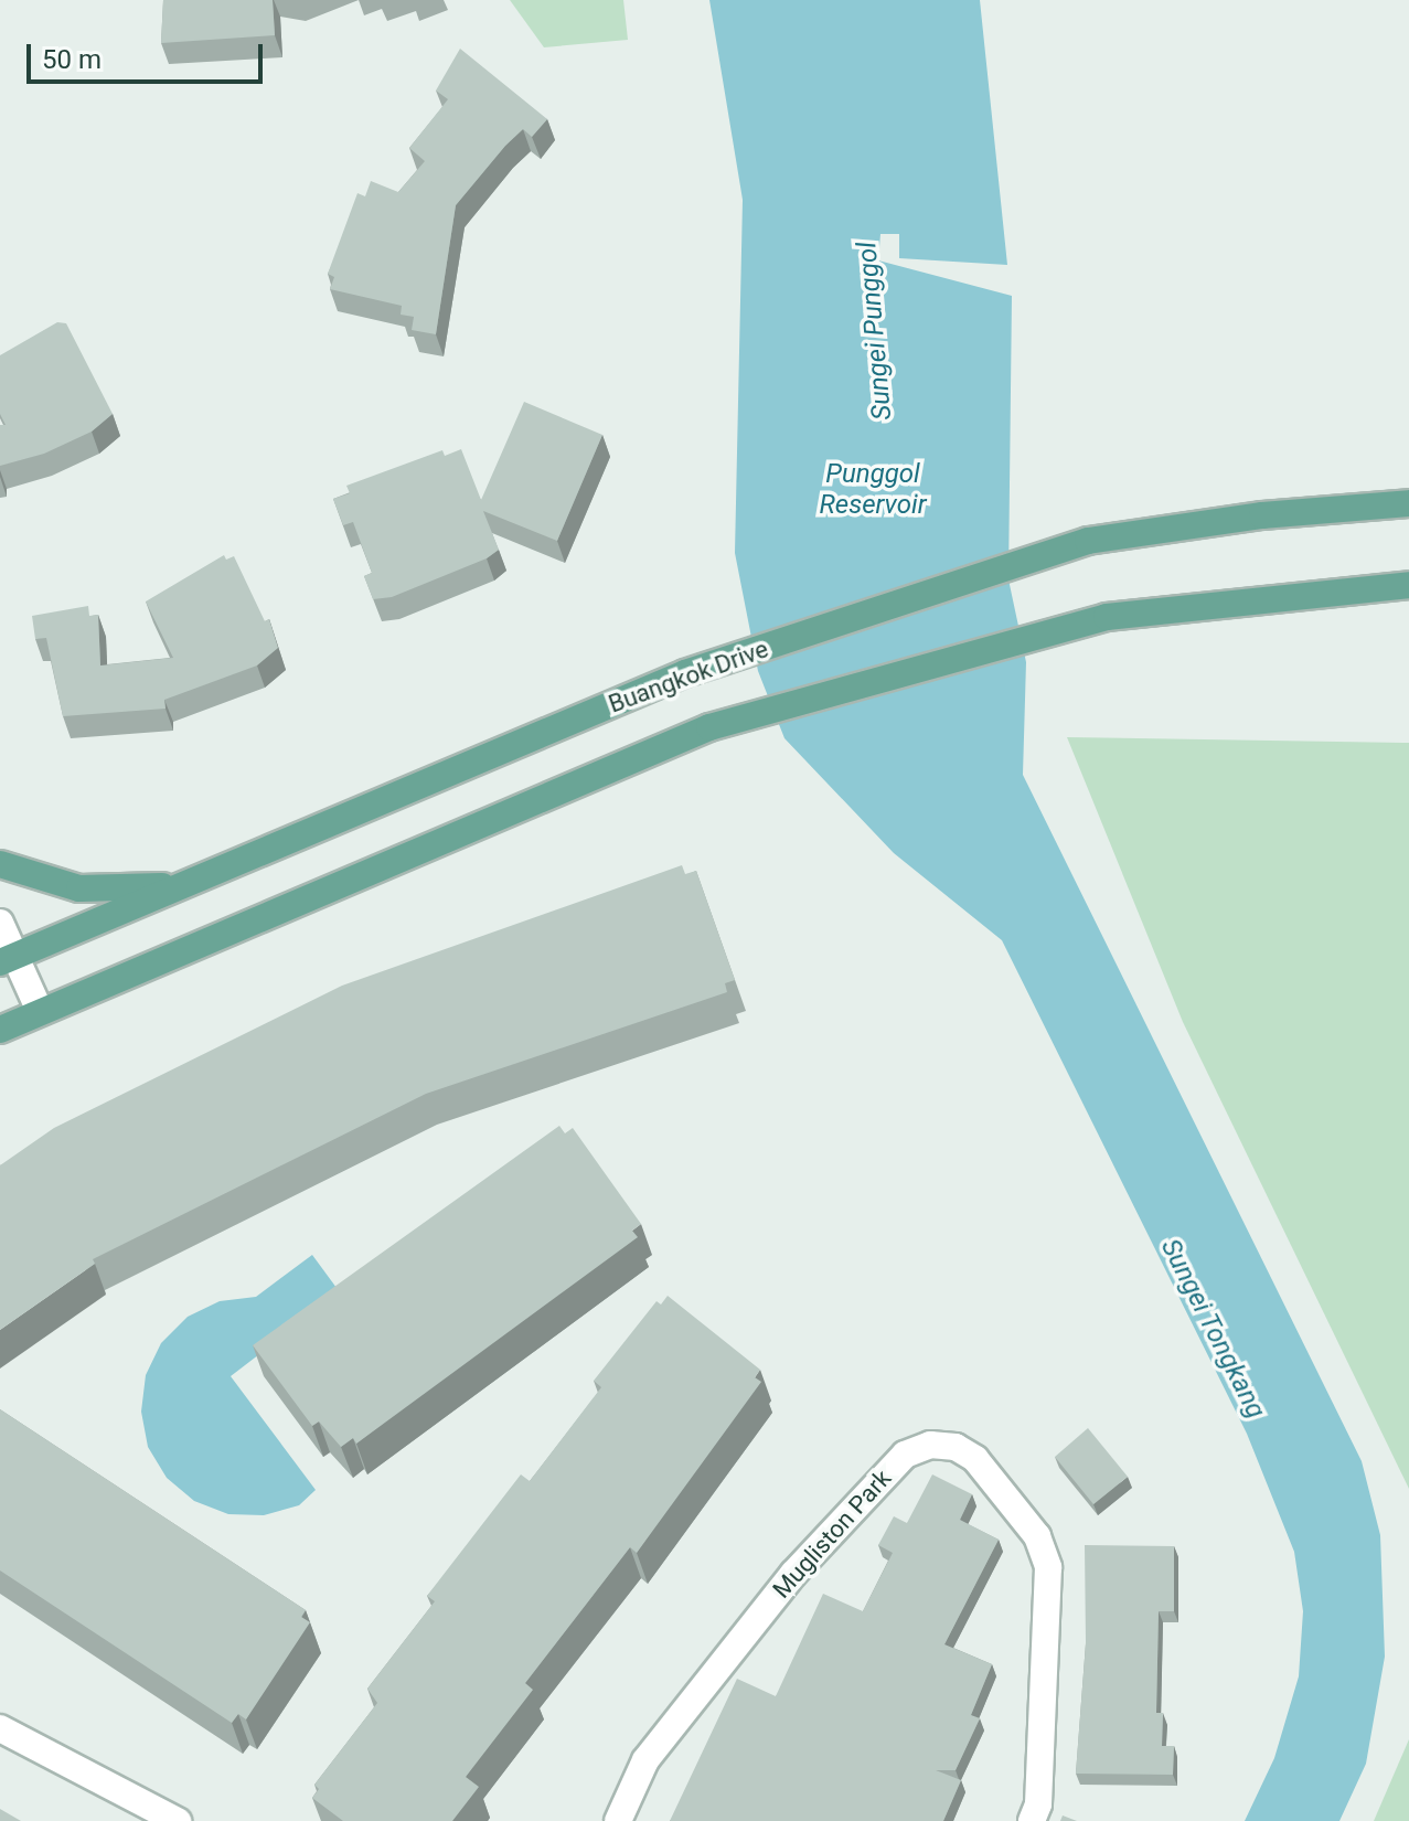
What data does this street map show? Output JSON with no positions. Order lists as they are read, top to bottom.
{
  "streets": {
    "main road": ["Buangkok Drive"],
    "street": ["Mugliston Park"]
  },
  "water": ["Sungei Punggol", "Punggol Reservoir", "Sungei Tongkang"],
  "scale_bar": "50 m"
}
